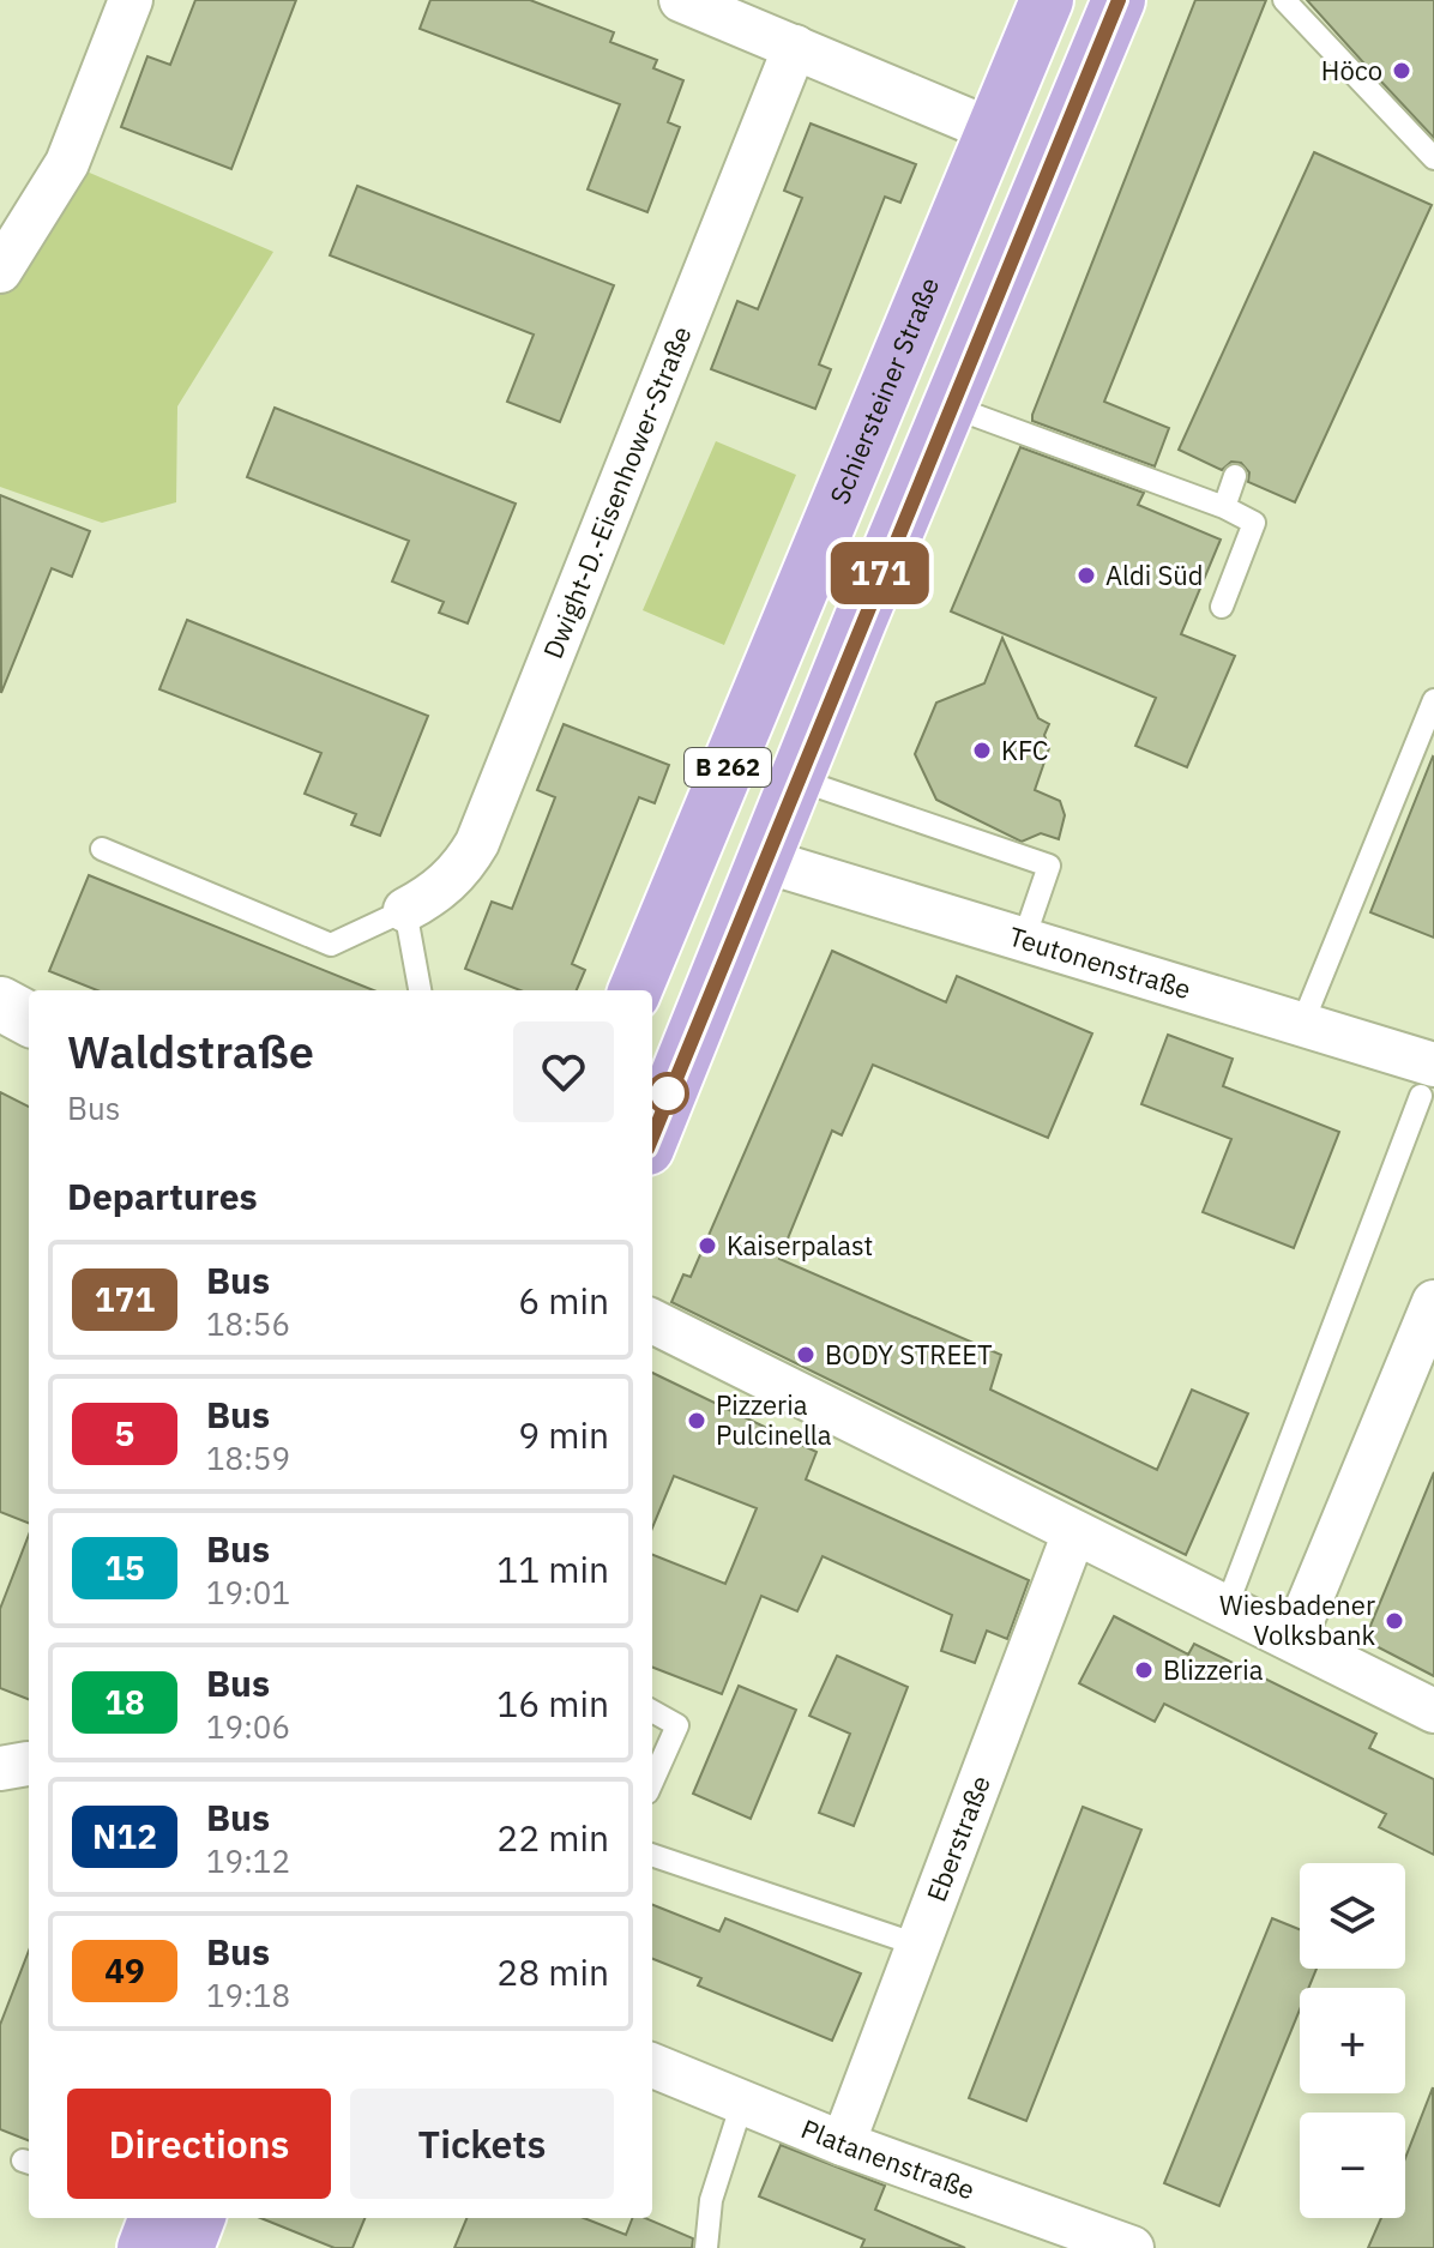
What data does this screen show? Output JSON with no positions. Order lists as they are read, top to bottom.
{
  "streets": {
    "main road": ["Schiersteiner Straße", "B 262"],
    "street": [
      "Dwight-D.-Eisenhower-Straße",
      "Teutonenstraße",
      "Eberstraße",
      "Platanenstraße"
    ]
  },
  "crossings": [
    ["B 262", "Teutonenstraße"],
    ["Eberstraße", "Platanenstraße"]
  ],
  "places": [
    "Höco",
    "Aldi Süd",
    "KFC",
    "Kaiserpalast",
    "BODY STREET",
    "Pizzeria Pulcinella",
    "Wiesbadener Volksbank",
    "Blizzeria"
  ],
  "lines": ["bus line 171"],
  "page": {
    "on_map": "171",
    "heading": [
      ["Waldstraße", "Bus"],
      "Departures"
    ],
    "list": [
      {
        "mark": "171",
        "name": "Bus",
        "note": "18:56",
        "value": "6 min"
      },
      {
        "mark": "5",
        "name": "Bus",
        "note": "18:59",
        "value": "9 min"
      },
      {
        "mark": "15",
        "name": "Bus",
        "note": "19:01",
        "value": "11 min"
      },
      {
        "mark": "18",
        "name": "Bus",
        "note": "19:06",
        "value": "16 min"
      },
      {
        "mark": "N12",
        "name": "Bus",
        "note": "19:12",
        "value": "22 min"
      },
      {
        "mark": "49",
        "name": "Bus",
        "note": "19:18",
        "value": "28 min"
      }
    ],
    "map_buttons": ["+", "−"],
    "buttons": ["Directions", "Tickets"]
  }
}
